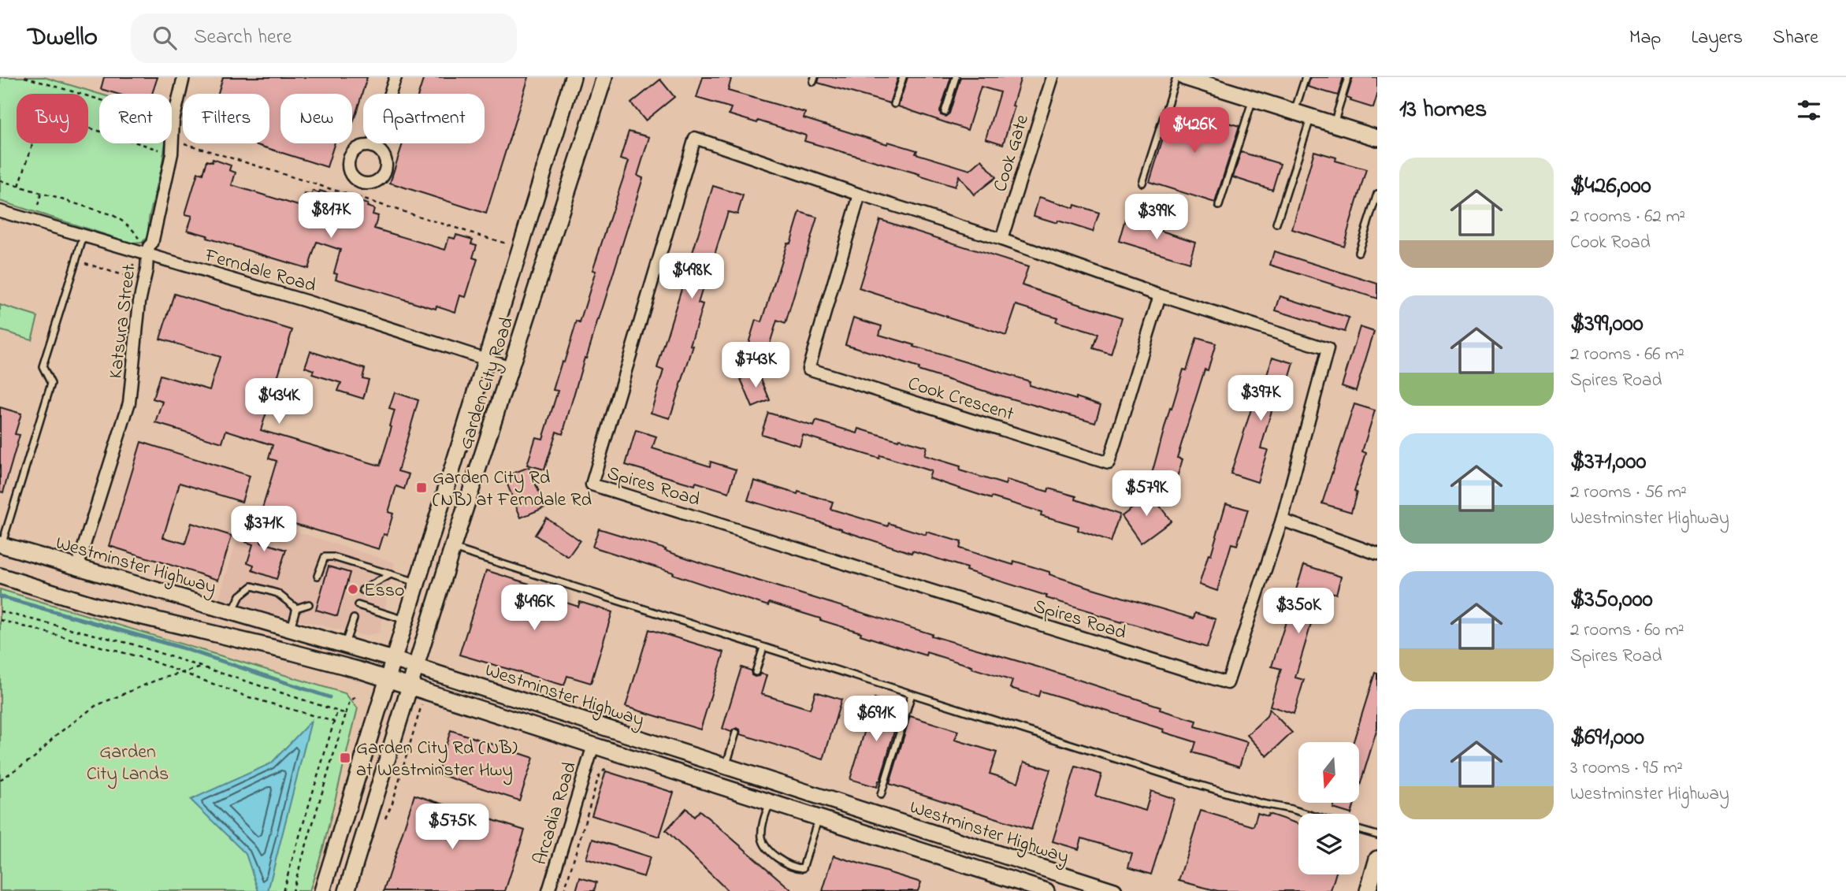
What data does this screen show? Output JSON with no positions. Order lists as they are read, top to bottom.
{
  "streets": {
    "main road": ["Garden City Road", "Westminster Highway"],
    "street": [
      "Cook Gate",
      "Ferndale Road",
      "Katsura Street",
      "Cook Crescent",
      "Spires Road",
      "Arcadia Road"
    ]
  },
  "crossings": [
    ["Cook Gate", "Spires Road"],
    ["Ferndale Road", "Katsura Street"],
    ["Ferndale Road", "Garden City Road"],
    ["Katsura Street", "Westminster Highway"],
    ["Garden City Road", "Westminster Highway"],
    ["Cook Crescent", "Spires Road"],
    ["Westminster Highway", "Arcadia Road"]
  ],
  "parks": ["Garden City Lands"],
  "places": {
    "transit": ["Garden City Rd (NB) at Ferndale Rd", "Garden City Rd (NB) at Westminster Hwy"],
    "other": ["Esso"]
  },
  "north": "bottom",
  "page": {
    "header": "Dwello",
    "search": "Search here",
    "nav": ["Map", "Layers", "Share"],
    "heading": "13 homes",
    "chip": [
      "Buy",
      "Rent",
      "Filters",
      "New",
      "Apartment"
    ],
    "price": [
      "$426K",
      "$817K",
      "$399K",
      "$498K",
      "$743K",
      "$397K",
      "$434K",
      "$579K",
      "$371K",
      "$496K",
      "$350K",
      "$691K",
      "$575K"
    ],
    "list": [
      {
        "name": "$426,000",
        "note": "2 rooms · 62 m² · Cook Road"
      },
      {
        "name": "$399,000",
        "note": "2 rooms · 66 m² · Spires Road"
      },
      {
        "name": "$371,000",
        "note": "2 rooms · 56 m² · Westminster Highway"
      },
      {
        "name": "$350,000",
        "note": "2 rooms · 60 m² · Spires Road"
      },
      {
        "name": "$691,000",
        "note": "3 rooms · 95 m² · Westminster Highway"
      }
    ]
  }
}
